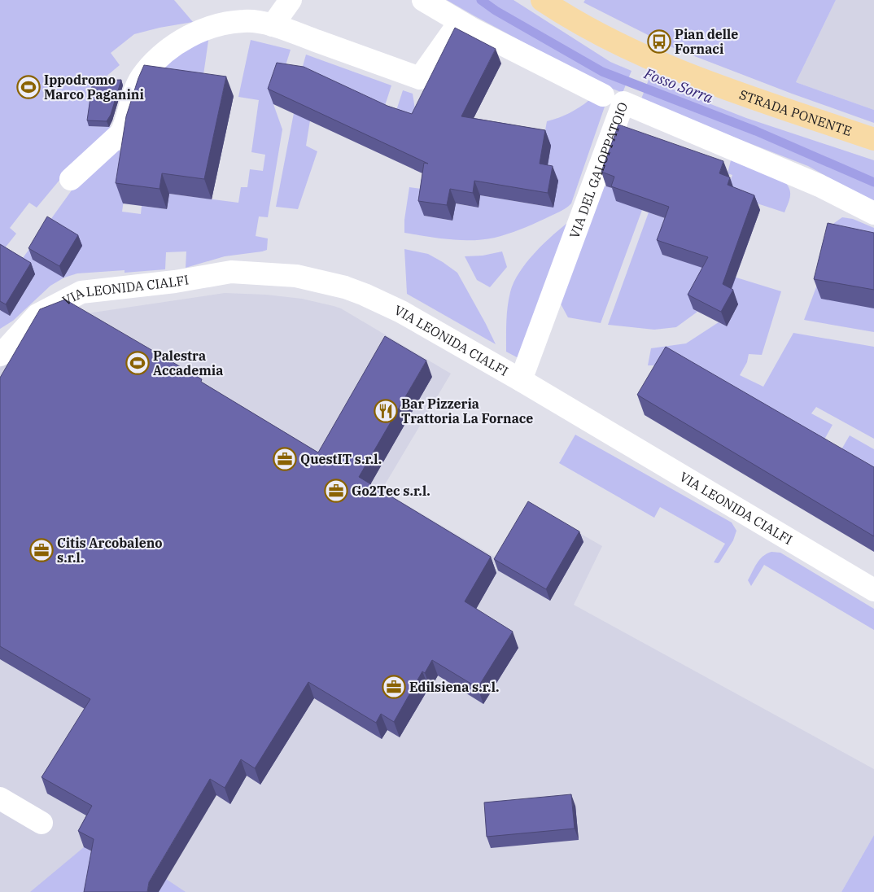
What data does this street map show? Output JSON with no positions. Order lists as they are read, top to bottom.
{
  "streets": {
    "main road": ["STRADA PONENTE"],
    "street": ["VIA DEL GALOPPATOIO", "VIA LEONIDA CIALFI"]
  },
  "crossings": [
    ["VIA DEL GALOPPATOIO", "VIA LEONIDA CIALFI"]
  ],
  "water": ["Fosso Sorra"],
  "places": {
    "bus stop": ["Pian delle Fornaci"],
    "sports": ["Ippodromo Marco Paganini", "Palestra Accademia"],
    "restaurant": ["Bar Pizzeria Trattoria La Fornace"],
    "office": [
      "QuestIT s.r.l.",
      "Go2Tec s.r.l.",
      "Citis Arcobaleno s.r.l.",
      "Edilsiena s.r.l."
    ]
  }
}
